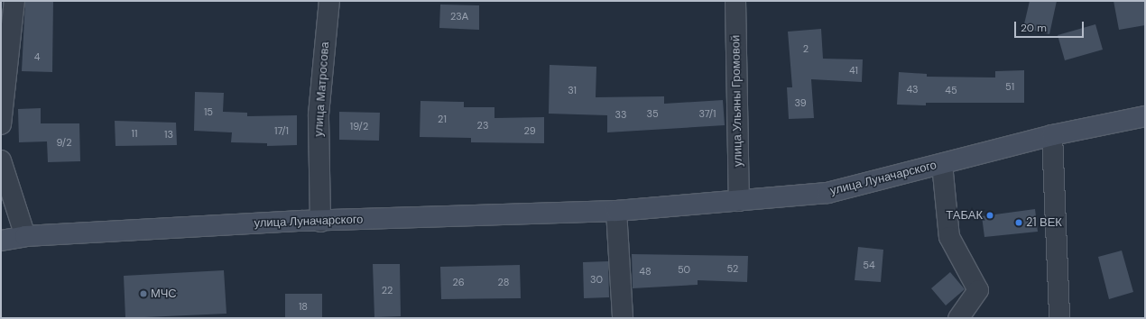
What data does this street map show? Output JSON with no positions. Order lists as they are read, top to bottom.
{
  "streets": {
    "main road": ["улица Луначарского"],
    "street": ["улица Матросова", "улица Ульяны Громовой"]
  },
  "crossings": [
    ["улица Матросова", "улица Луначарского"],
    ["улица Ульяны Громовой", "улица Луначарского"]
  ],
  "places": ["ТАБАК", "21 ВЕК", "МЧС"],
  "house_numbers": [
    "23А",
    "2",
    "4",
    "41",
    "51",
    "43",
    "31",
    "45",
    "39",
    "15",
    "35",
    "37/1",
    "33",
    "21",
    "23",
    "19/2",
    "17/1",
    "29",
    "11",
    "13",
    "9/2",
    "54",
    "52",
    "50",
    "48",
    "30",
    "26",
    "28",
    "22",
    "18"
  ],
  "scale_bar": "20 m"
}
